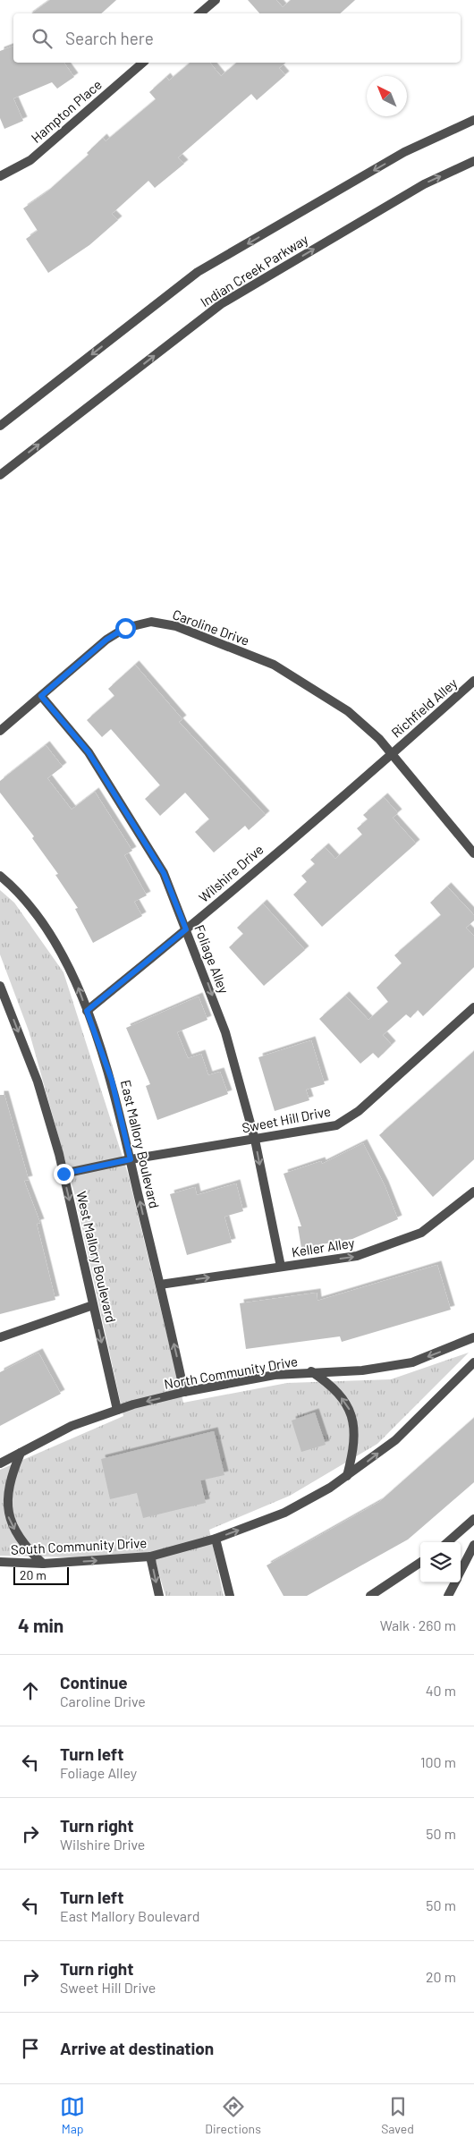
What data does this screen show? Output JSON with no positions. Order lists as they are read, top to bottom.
{
  "streets": {
    "street": [
      "Hampton Place",
      "Indian Creek Parkway",
      "Caroline Drive",
      "Richfield Alley",
      "Wilshire Drive",
      "Foliage Alley",
      "Sweet Hill Drive",
      "East Mallory Boulevard",
      "Keller Alley",
      "West Mallory Boulevard",
      "North Community Drive",
      "South Community Drive"
    ]
  },
  "crossings": [
    ["Caroline Drive", "Richfield Alley"],
    ["Caroline Drive", "Wilshire Drive"],
    ["Caroline Drive", "Foliage Alley"],
    ["Richfield Alley", "Wilshire Drive"],
    ["Wilshire Drive", "Foliage Alley"],
    ["Wilshire Drive", "East Mallory Boulevard"],
    ["Foliage Alley", "Sweet Hill Drive"],
    ["Foliage Alley", "Keller Alley"],
    ["Sweet Hill Drive", "East Mallory Boulevard"],
    ["Sweet Hill Drive", "West Mallory Boulevard"],
    ["East Mallory Boulevard", "Keller Alley"],
    ["East Mallory Boulevard", "North Community Drive"],
    ["West Mallory Boulevard", "North Community Drive"]
  ],
  "one_way": [
    "Foliage Alley",
    "East Mallory Boulevard",
    "Keller Alley",
    "West Mallory Boulevard",
    "North Community Drive",
    "South Community Drive"
  ],
  "scale_bar": "20 m",
  "north": "top left",
  "page": {
    "search": "Search here",
    "scale": "20 m",
    "heading": ["4 min", "Walk · 260 m"],
    "list": [
      ["Continue", "Caroline Drive", "40 m"],
      ["Turn left", "Foliage Alley", "100 m"],
      ["Turn right", "Wilshire Drive", "50 m"],
      ["Turn left", "East Mallory Boulevard", "50 m"],
      ["Turn right", "Sweet Hill Drive", "20 m"],
      "Arrive at destination"
    ],
    "nav": ["Map", "Directions", "Saved"]
  }
}
